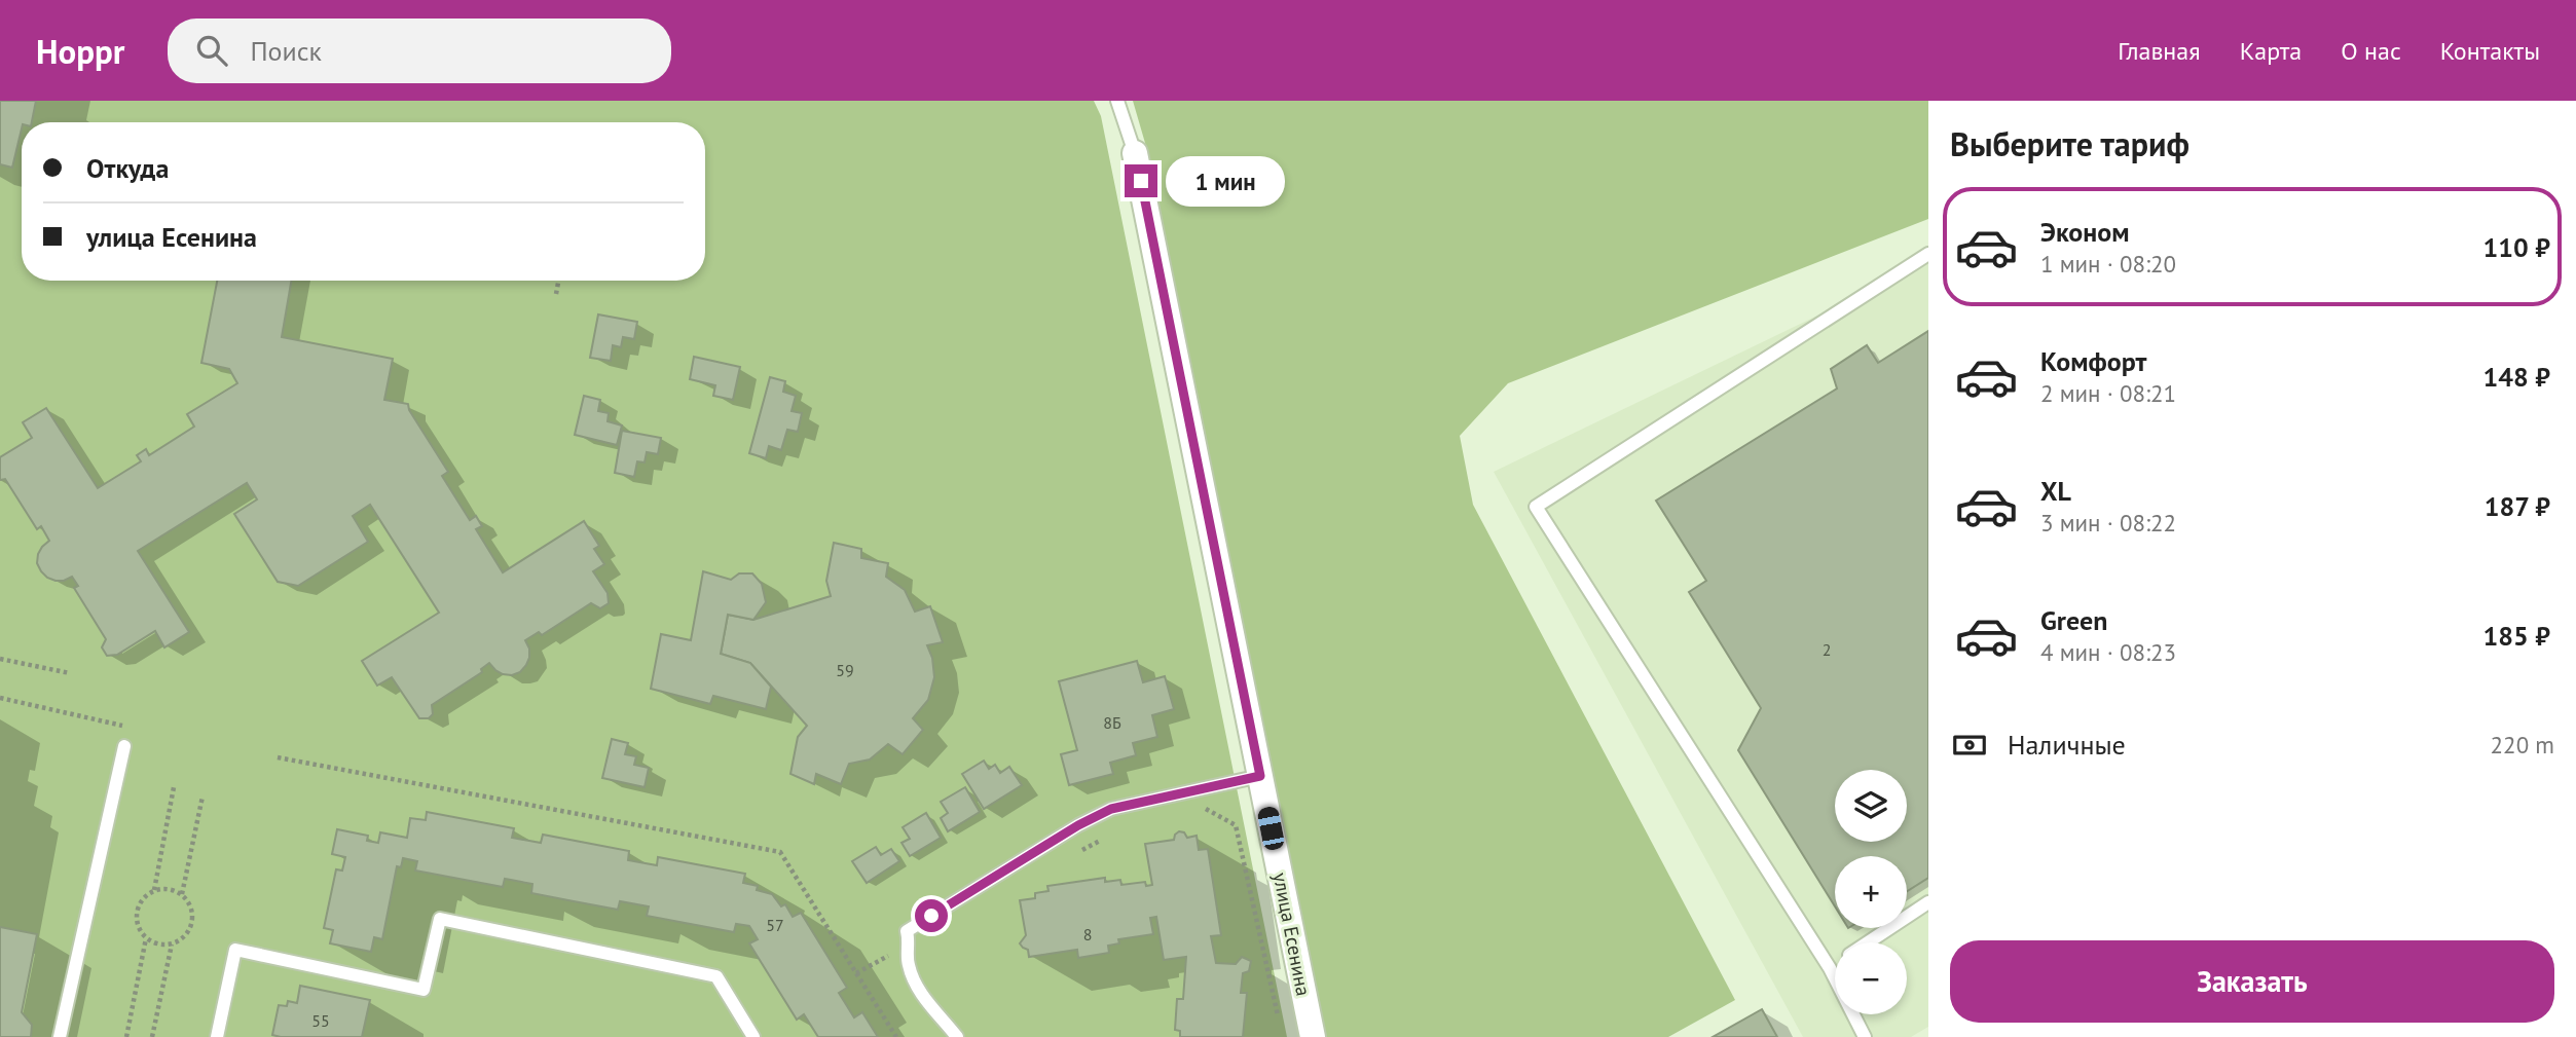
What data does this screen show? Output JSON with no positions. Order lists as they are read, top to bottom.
{
  "streets": {
    "street": ["улица Есенина"]
  },
  "house_numbers": [
    "2",
    "59",
    "8Б",
    "57",
    "8",
    "55"
  ],
  "page": {
    "header": "Hoppr",
    "search": "Поиск",
    "nav": [
      "Главная",
      "Карта",
      "О нас",
      "Контакты"
    ],
    "heading": "Выберите тариф",
    "banner": ["Откуда", "улица Есенина"],
    "bubble": "1 мин",
    "list": [
      {
        "name": "Эконом",
        "note": "1 мин · 08:20",
        "value": "110 ₽"
      },
      {
        "name": "Комфорт",
        "note": "2 мин · 08:21",
        "value": "148 ₽"
      },
      {
        "name": "XL",
        "note": "3 мин · 08:22",
        "value": "187 ₽"
      },
      {
        "name": "Green",
        "note": "4 мин · 08:23",
        "value": "185 ₽"
      }
    ],
    "pay": ["Наличные", "220 m"],
    "map_buttons": ["+", "−"],
    "buttons": "Заказать"
  }
}
